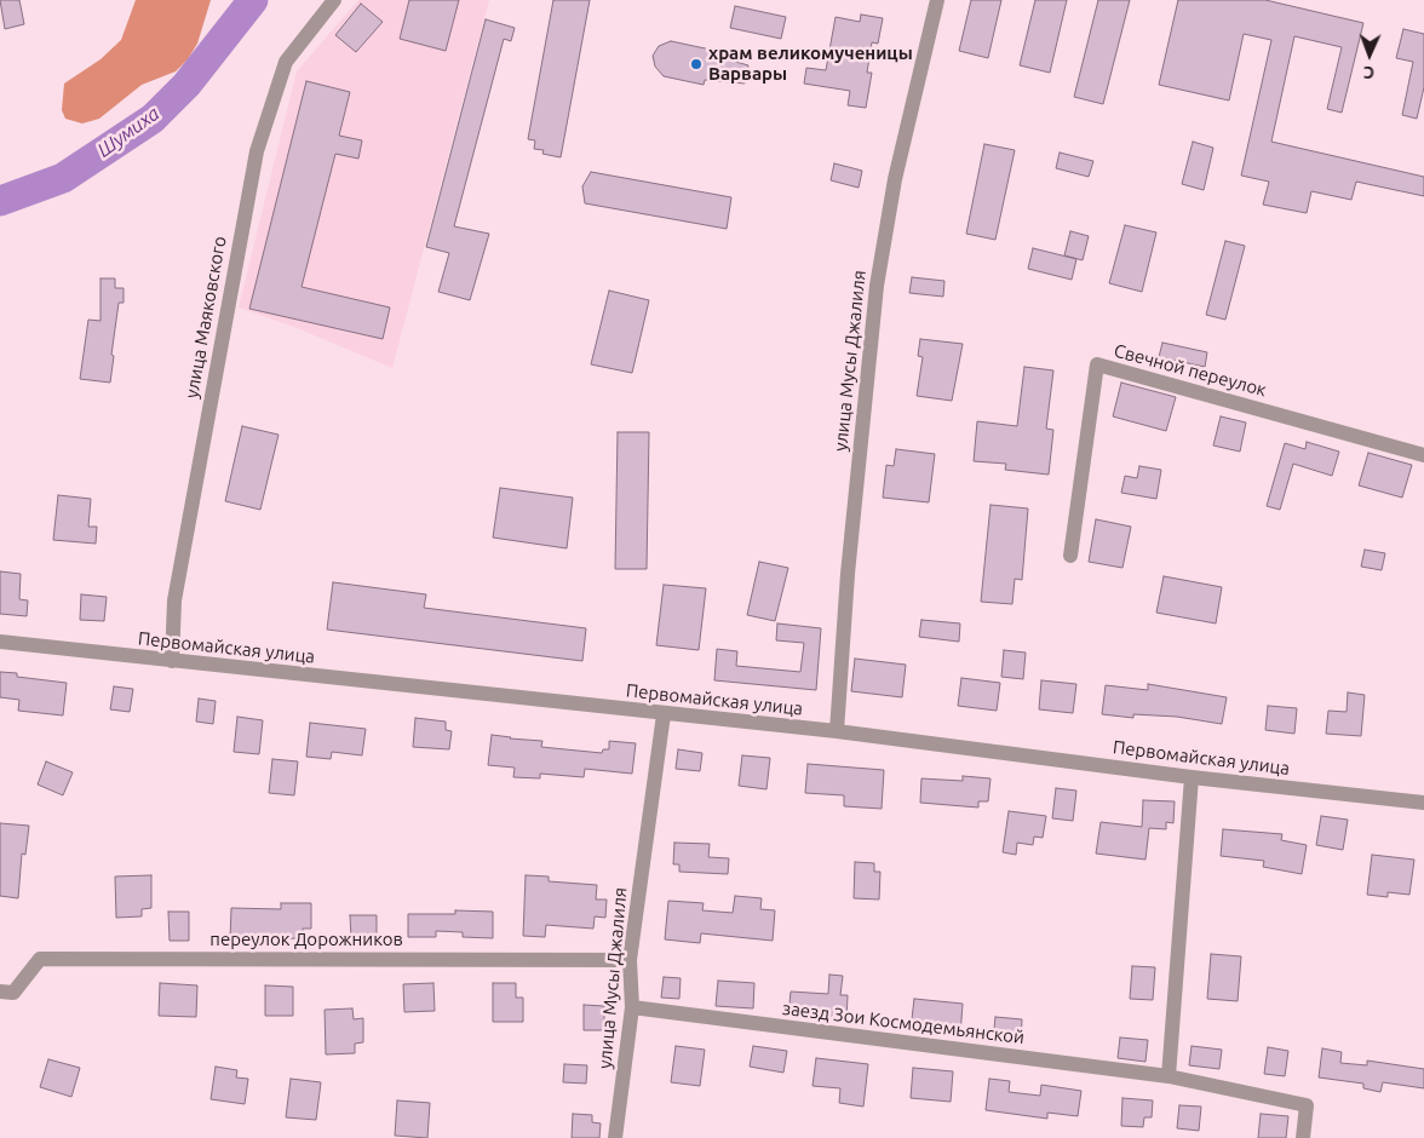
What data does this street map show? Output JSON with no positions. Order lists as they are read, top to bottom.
{
  "streets": {
    "street": [
      "улица Маяковского",
      "улица Мусы Джалиля",
      "Свечной переулок",
      "Первомайская улица",
      "переулок Дорожников",
      "заезд Зои Космодемьянской"
    ]
  },
  "crossings": [
    ["улица Маяковского", "Первомайская улица"],
    ["улица Мусы Джалиля", "Первомайская улица"],
    ["улица Мусы Джалиля", "переулок Дорожников"],
    ["улица Мусы Джалиля", "заезд Зои Космодемьянской"]
  ],
  "water": ["Шумиха"],
  "places": ["храм великомученицы Варвары"],
  "north": "bottom"
}
